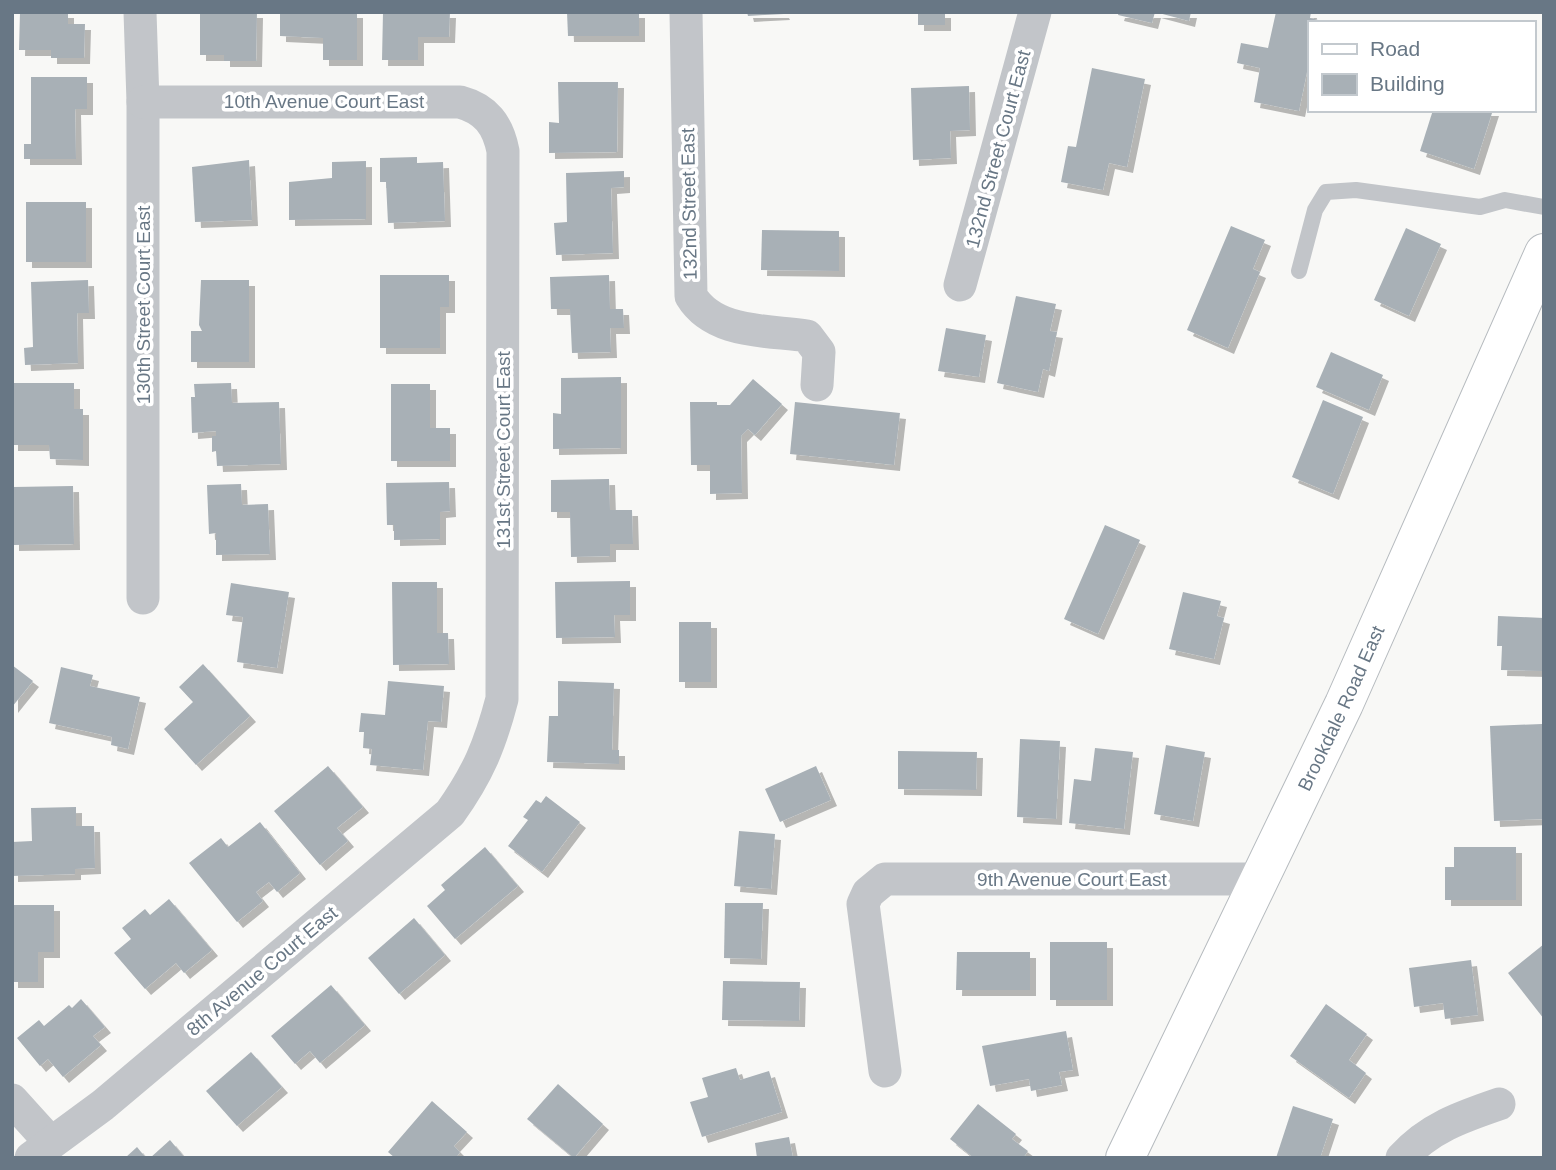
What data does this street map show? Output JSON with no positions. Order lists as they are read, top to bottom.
{
  "streets": {
    "main road": ["Brookdale Road East"],
    "street": [
      "10th Avenue Court East",
      "132nd Street Court East",
      "132nd Street East",
      "130th Street Court East",
      "131st Street Court East",
      "9th Avenue Court East",
      "8th Avenue Court East"
    ]
  },
  "crossings": [
    ["10th Avenue Court East", "130th Street Court East"],
    ["10th Avenue Court East", "131st Street Court East"],
    ["131st Street Court East", "8th Avenue Court East"],
    ["Brookdale Road East", "9th Avenue Court East"]
  ],
  "legend": ["Road", "Building"]
}
